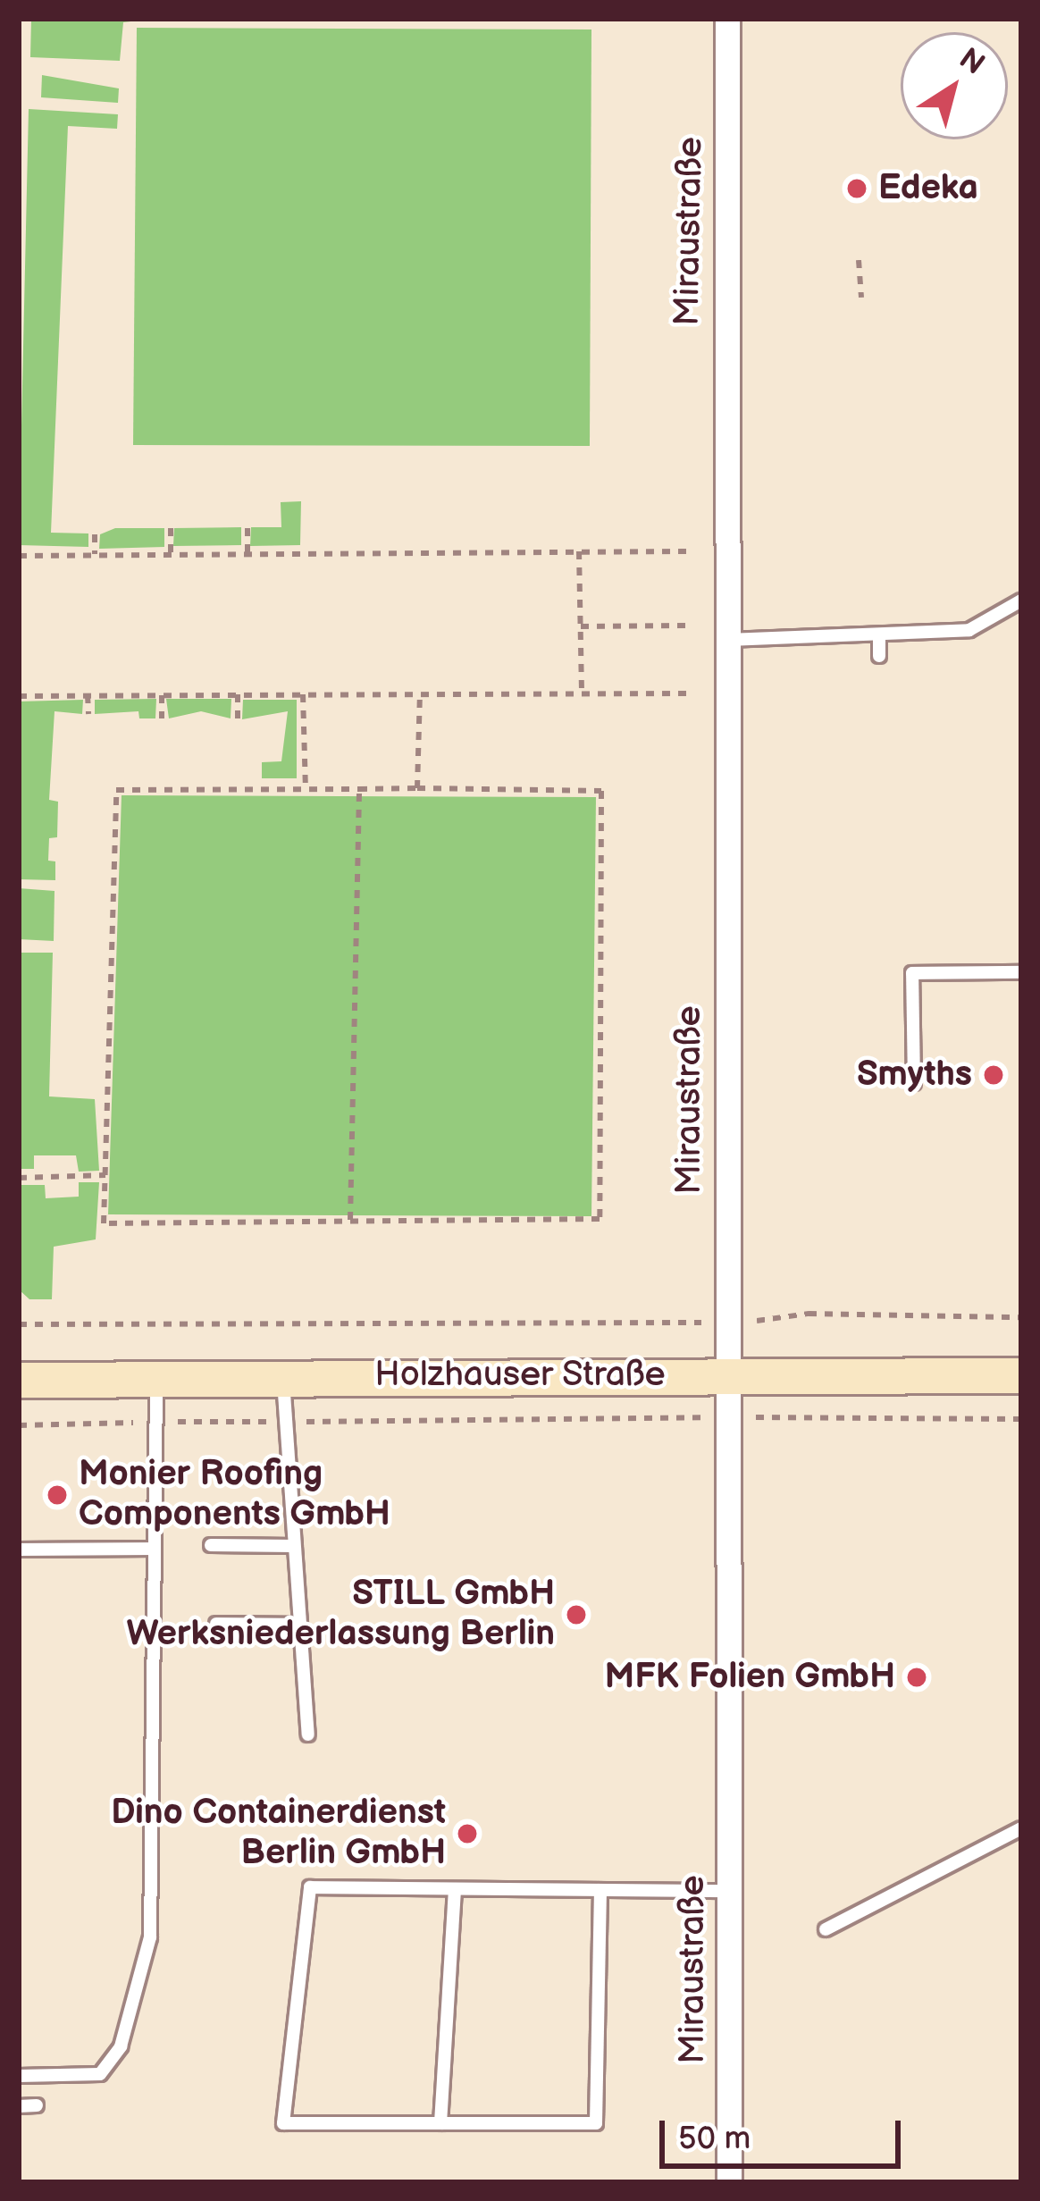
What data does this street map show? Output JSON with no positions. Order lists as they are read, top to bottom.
{
  "streets": {
    "main road": ["Holzhauser Straße"],
    "street": ["Miraustraße"]
  },
  "crossings": [
    ["Miraustraße", "Holzhauser Straße"]
  ],
  "places": [
    "Edeka",
    "Smyths",
    "Monier Roofing Components GmbH",
    "STILL GmbH Werksniederlassung Berlin",
    "MFK Folien GmbH",
    "Dino Containerdienst Berlin GmbH"
  ],
  "scale_bar": "50 m",
  "north": "top right"
}
